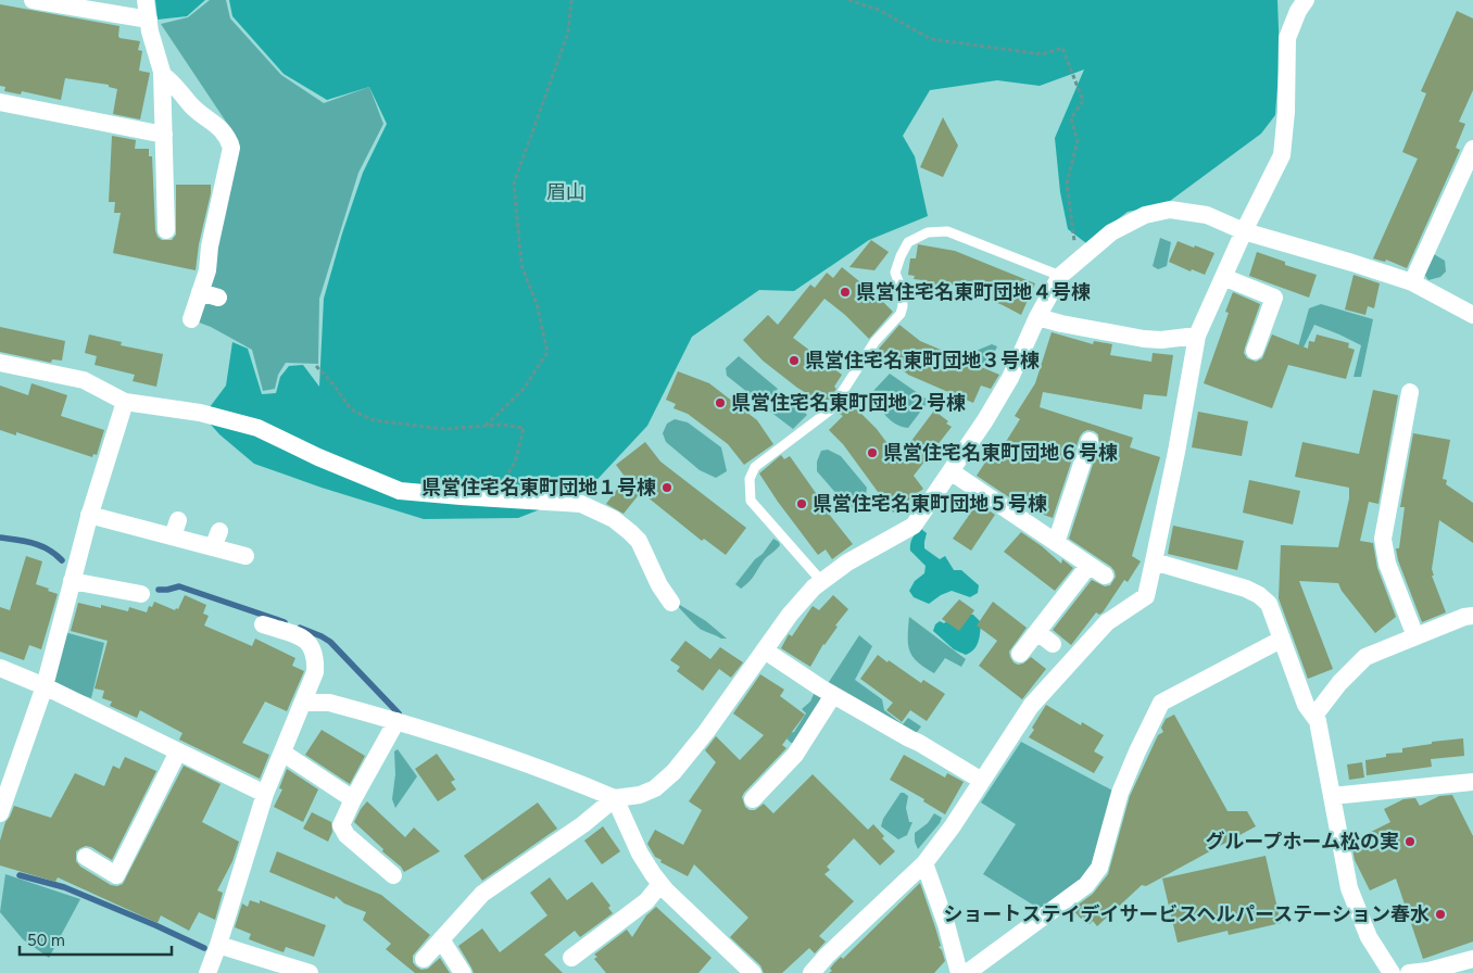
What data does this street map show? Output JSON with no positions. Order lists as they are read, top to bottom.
{
  "parks": ["眉山"],
  "places": [
    "県営住宅名東町団地４号棟",
    "県営住宅名東町団地３号棟",
    "県営住宅名東町団地２号棟",
    "県営住宅名東町団地６号棟",
    "県営住宅名東町団地１号棟",
    "県営住宅名東町団地５号棟",
    "グループホーム松の実",
    "ショートステイデイサービスヘルパーステーション春水"
  ],
  "scale_bar": "50 m"
}
